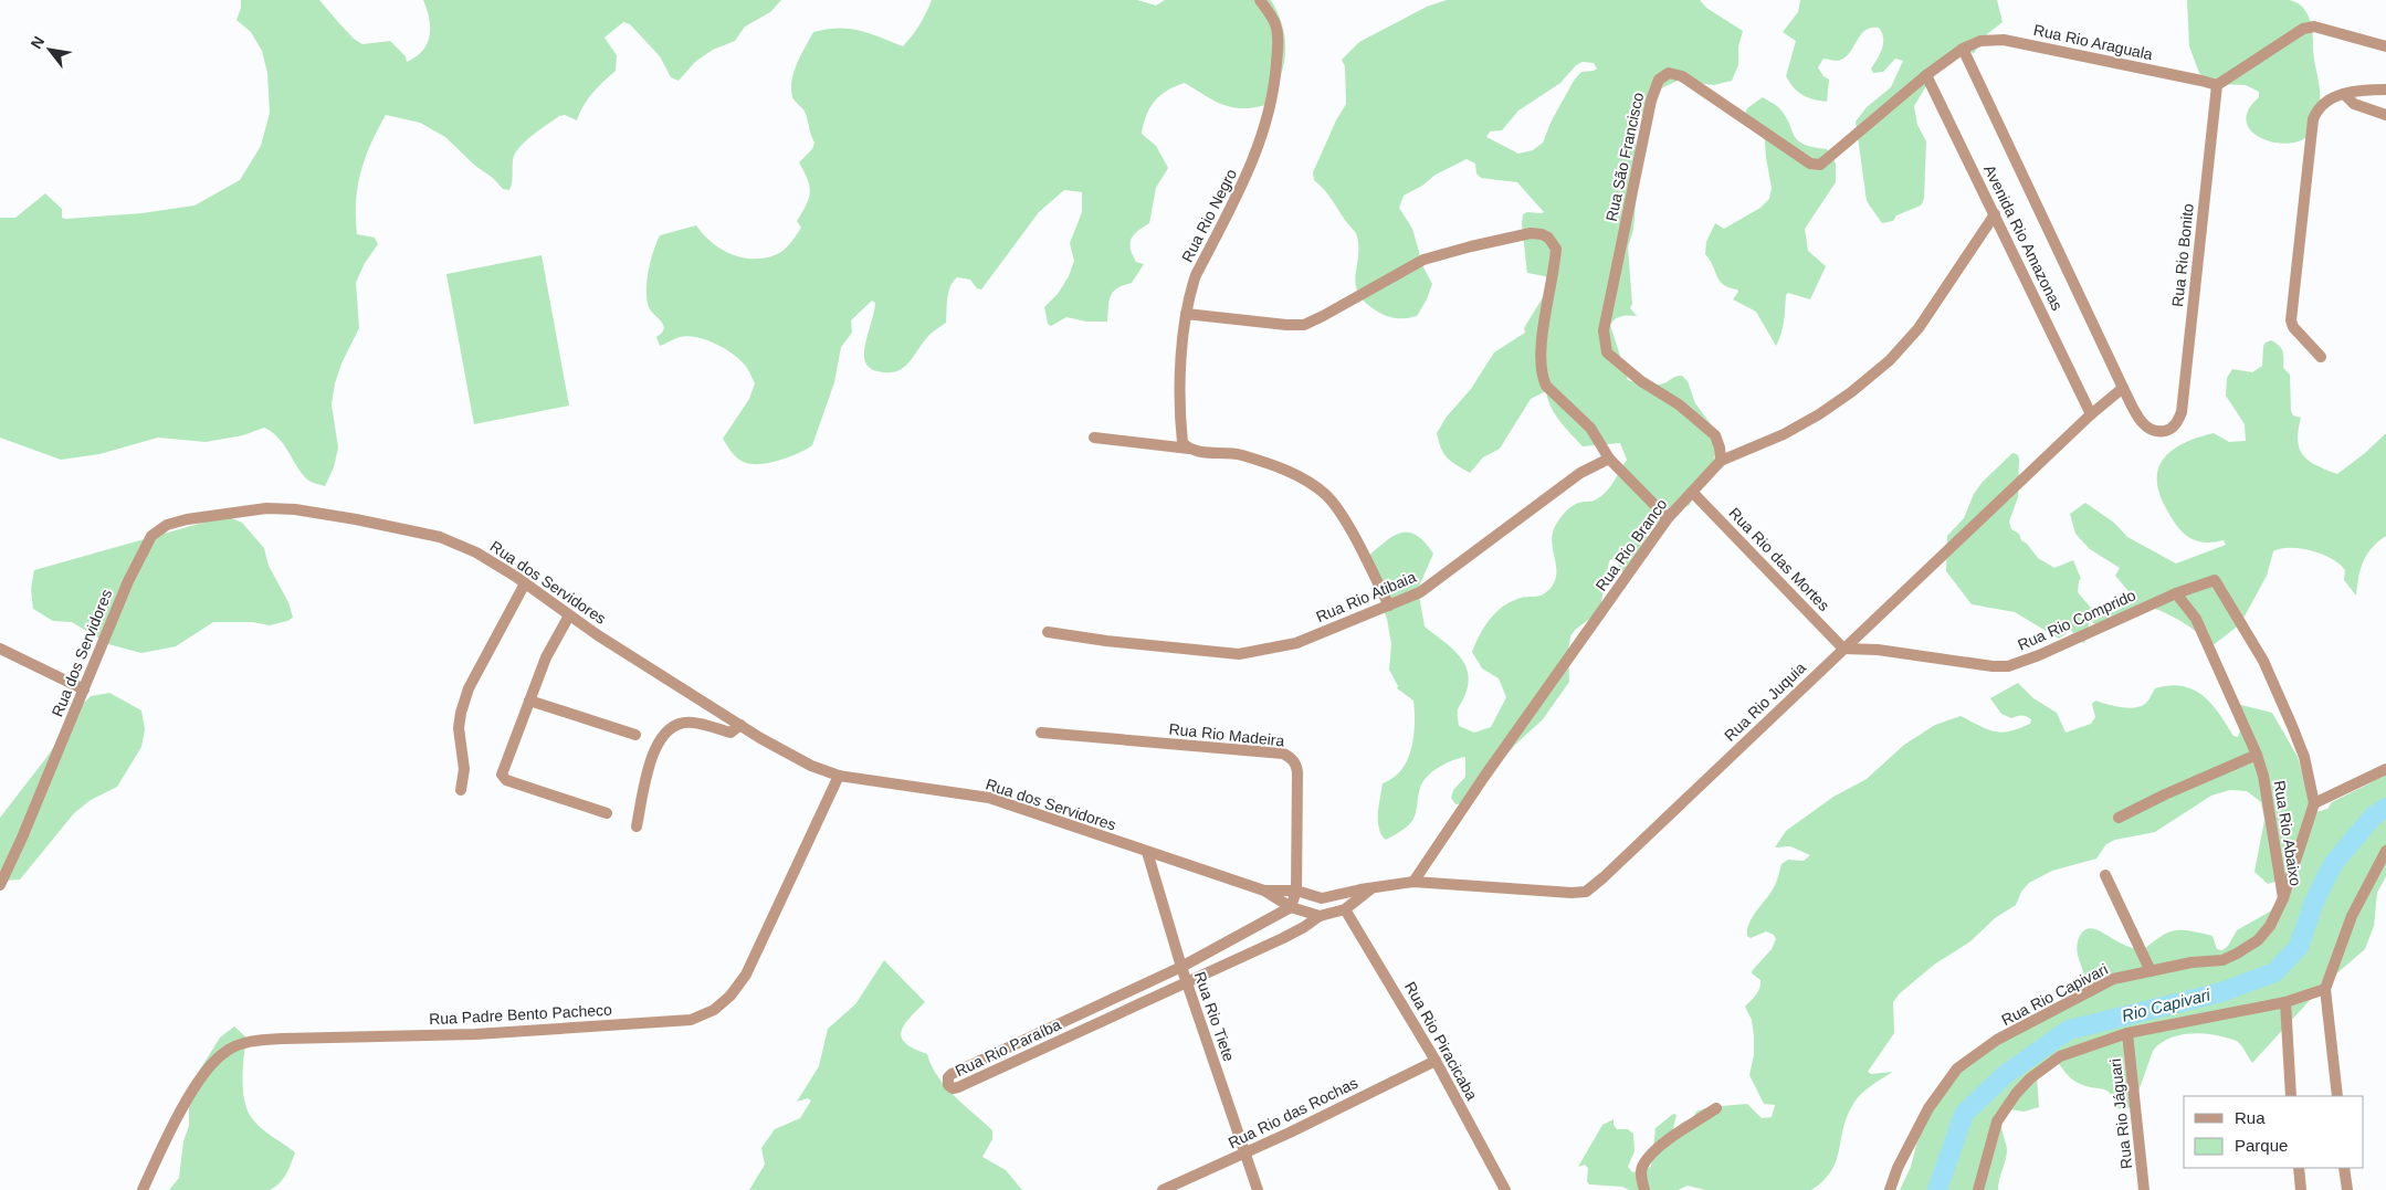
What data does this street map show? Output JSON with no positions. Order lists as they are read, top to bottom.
{
  "streets": {
    "street": [
      "Rua Rio Araguala",
      "Rua São Francisco",
      "Rua Rio Negro",
      "Avenida Rio Amazonas",
      "Rua Rio Bonito",
      "Rua Rio Branco",
      "Rua Rio das Mortes",
      "Rua dos Servidores",
      "Rua Rio Atibaia",
      "Rua Rio Comprido",
      "Rua Rio Juquia",
      "Rua Rio Madeira",
      "Rua Rio Abaixo",
      "Rua Rio Capivari",
      "Rua Padre Bento Pacheco",
      "Rua Rio Tiete",
      "Rua Rio Piracicaba",
      "Rua Rio Paraíba",
      "Rua Rio das Rochas",
      "Rua Rio Jáguari"
    ]
  },
  "crossings": [
    ["Rua Rio Araguala", "Rua São Francisco"],
    ["Rua Rio Araguala", "Avenida Rio Amazonas"],
    ["Rua Rio Araguala", "Rua Rio Bonito"],
    ["Rua São Francisco", "Avenida Rio Amazonas"],
    ["Rua São Francisco", "Rua Rio Branco"],
    ["Avenida Rio Amazonas", "Rua Rio Bonito"],
    ["Avenida Rio Amazonas", "Rua Rio Branco"],
    ["Avenida Rio Amazonas", "Rua Rio Juquia"],
    ["Rua Rio Bonito", "Rua Rio Juquia"],
    ["Rua Rio Branco", "Rua Rio das Mortes"],
    ["Rua Rio Branco", "Rua Rio Juquia"],
    ["Rua Rio das Mortes", "Rua Rio Comprido"],
    ["Rua Rio das Mortes", "Rua Rio Juquia"],
    ["Rua dos Servidores", "Rua Rio Juquia"],
    ["Rua dos Servidores", "Rua Rio Madeira"],
    ["Rua dos Servidores", "Rua Padre Bento Pacheco"],
    ["Rua dos Servidores", "Rua Rio Tiete"],
    ["Rua dos Servidores", "Rua Rio Paraíba"],
    ["Rua Rio Comprido", "Rua Rio Juquia"],
    ["Rua Rio Comprido", "Rua Rio Abaixo"],
    ["Rua Rio Juquia", "Rua Rio Piracicaba"],
    ["Rua Rio Juquia", "Rua Rio Paraíba"],
    ["Rua Rio Madeira", "Rua Rio Paraíba"],
    ["Rua Rio Abaixo", "Rua Rio Capivari"],
    ["Rua Rio Tiete", "Rua Rio Paraíba"],
    ["Rua Rio Tiete", "Rua Rio das Rochas"],
    ["Rua Rio Piracicaba", "Rua Rio Paraíba"],
    ["Rua Rio Piracicaba", "Rua Rio das Rochas"]
  ],
  "water": ["Rio Capivari"],
  "legend": ["Rua", "Parque"],
  "north": "top left"
}
